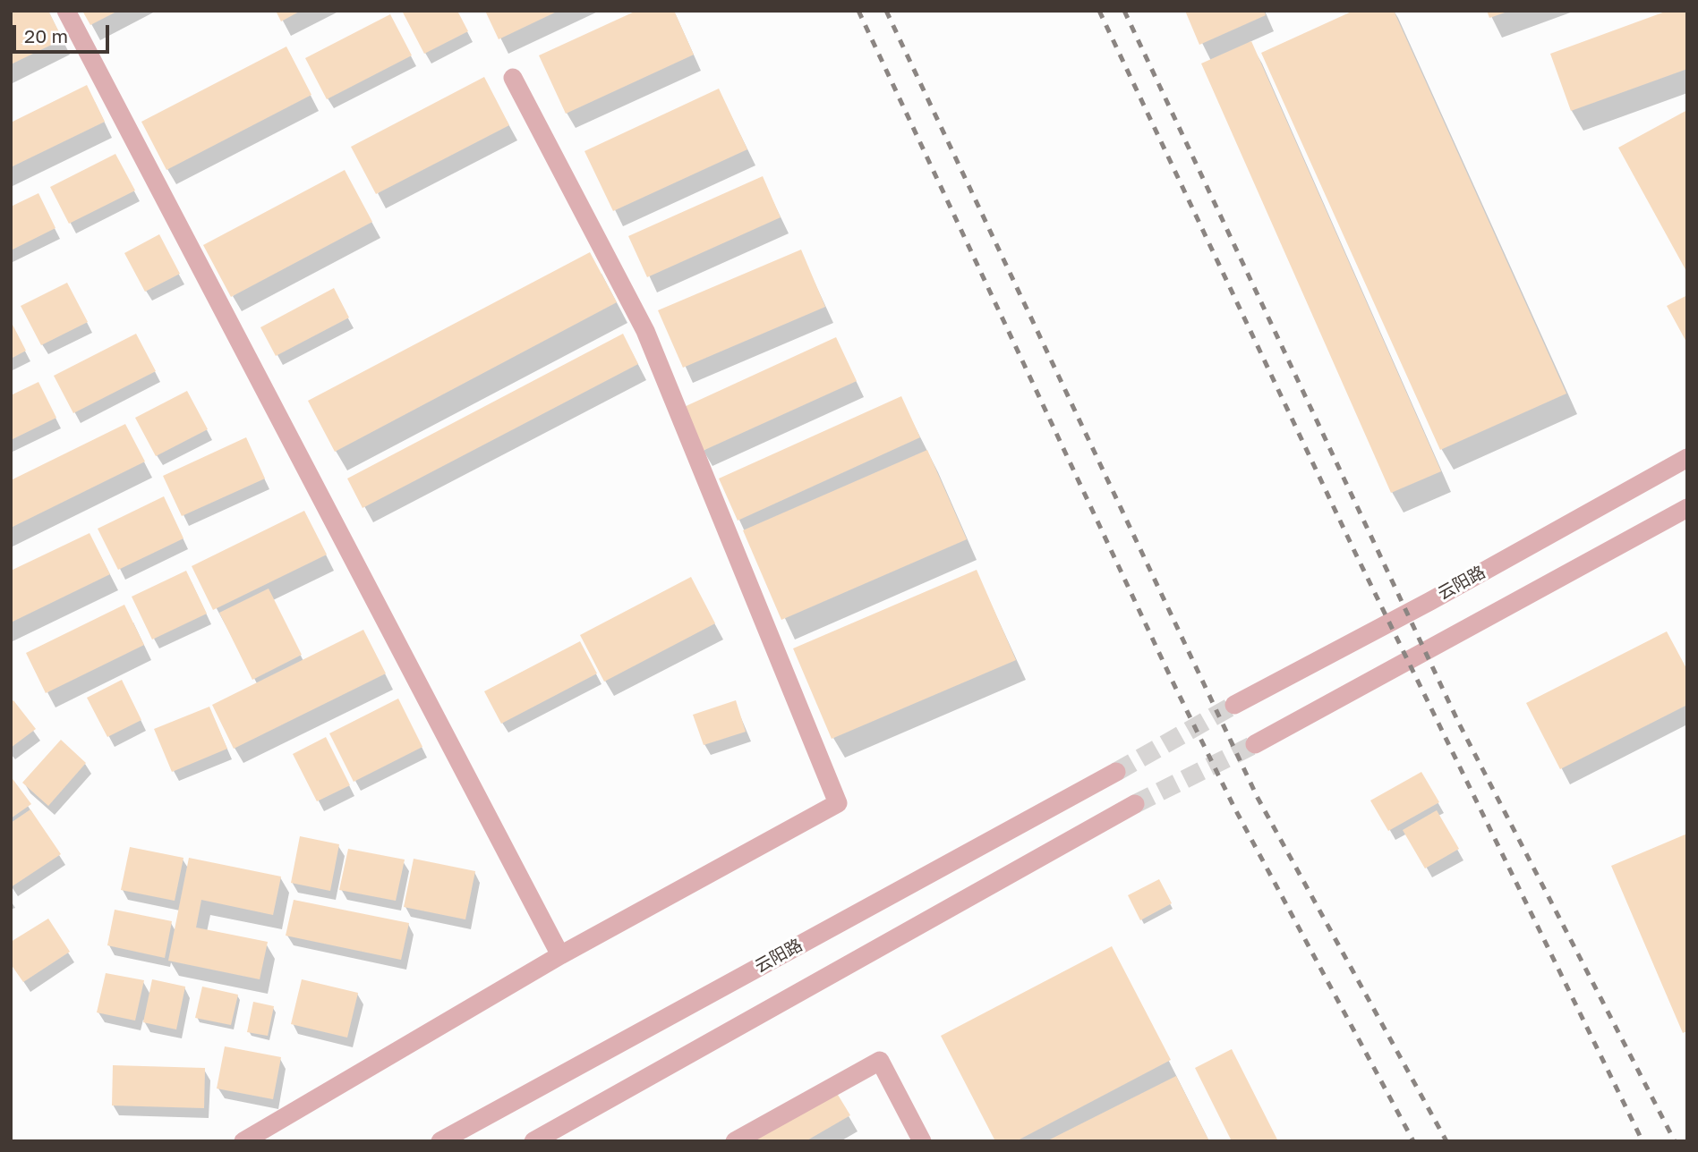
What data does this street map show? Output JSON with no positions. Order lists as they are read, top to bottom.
{
  "streets": {
    "street": ["云阳路"]
  },
  "scale_bar": "20 m"
}
